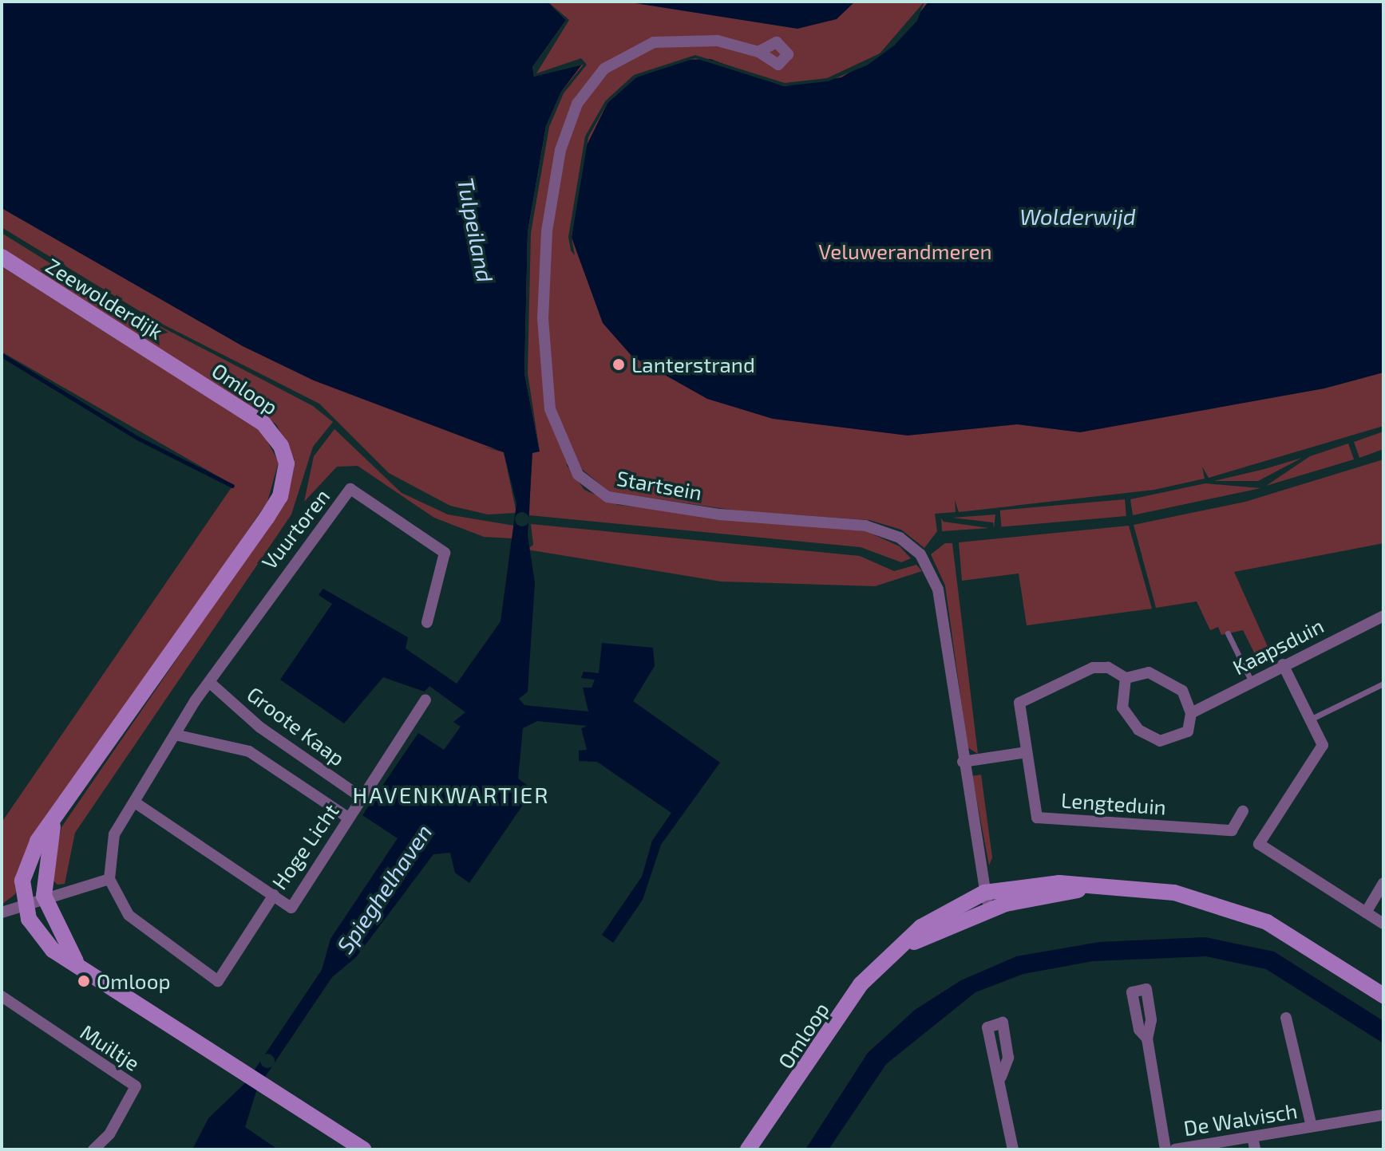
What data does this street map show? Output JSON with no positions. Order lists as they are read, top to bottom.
{
  "streets": {
    "main road": ["Zeewolderdijk", "Omloop"],
    "street": [
      "Startsein",
      "Vuurtoren",
      "Kaapsduin",
      "Groote Kaap",
      "Lengteduin",
      "Hoge Licht",
      "Muiltje",
      "De Walvisch"
    ]
  },
  "crossings": [
    ["Zeewolderdijk", "Omloop"],
    ["Omloop", "Startsein"],
    ["Vuurtoren", "Groote Kaap"],
    ["Groote Kaap", "Hoge Licht"]
  ],
  "districts": ["HAVENKWARTIER"],
  "water": ["Wolderwijd", "Tulpeiland", "Spieghelhaven"],
  "parks": ["Veluwerandmeren"],
  "places": ["Lanterstrand", "Omloop"]
}
